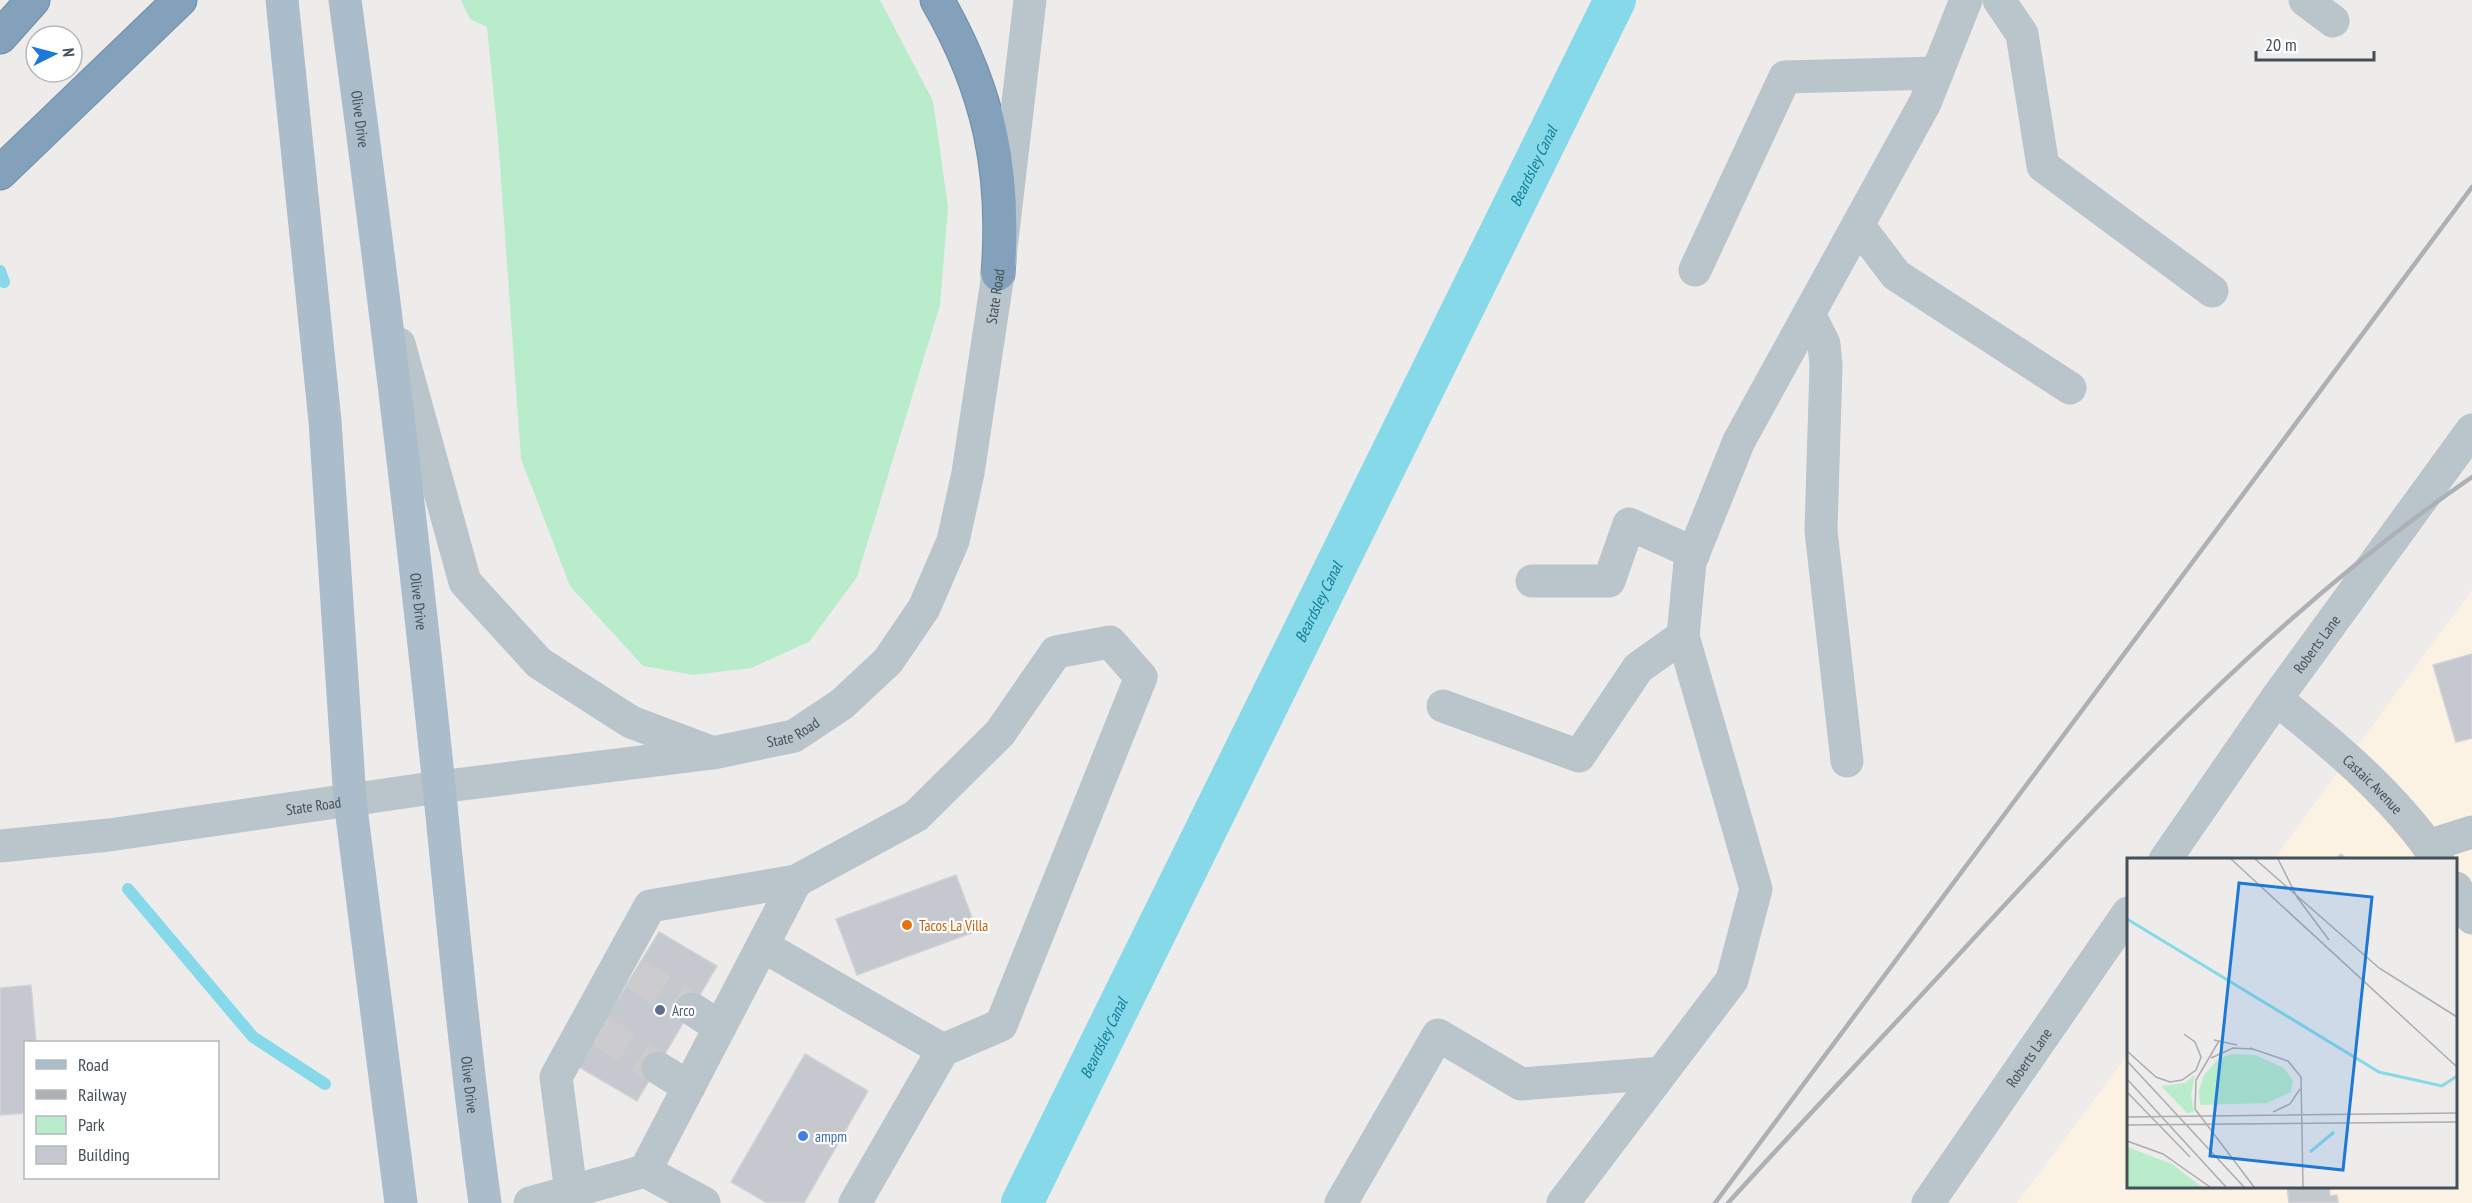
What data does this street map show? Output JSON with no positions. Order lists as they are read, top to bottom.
{
  "streets": {
    "main road": ["Olive Drive"],
    "street": ["State Road", "Roberts Lane", "Castaic Avenue"]
  },
  "crossings": [
    ["Olive Drive", "State Road"],
    ["Roberts Lane", "Castaic Avenue"]
  ],
  "water": ["Beardsley Canal"],
  "places": ["Tacos La Villa", "Arco", "ampm"],
  "legend": [
    "Road",
    "Railway",
    "Park",
    "Building"
  ],
  "scale_bar": "20 m",
  "north": "right"
}
